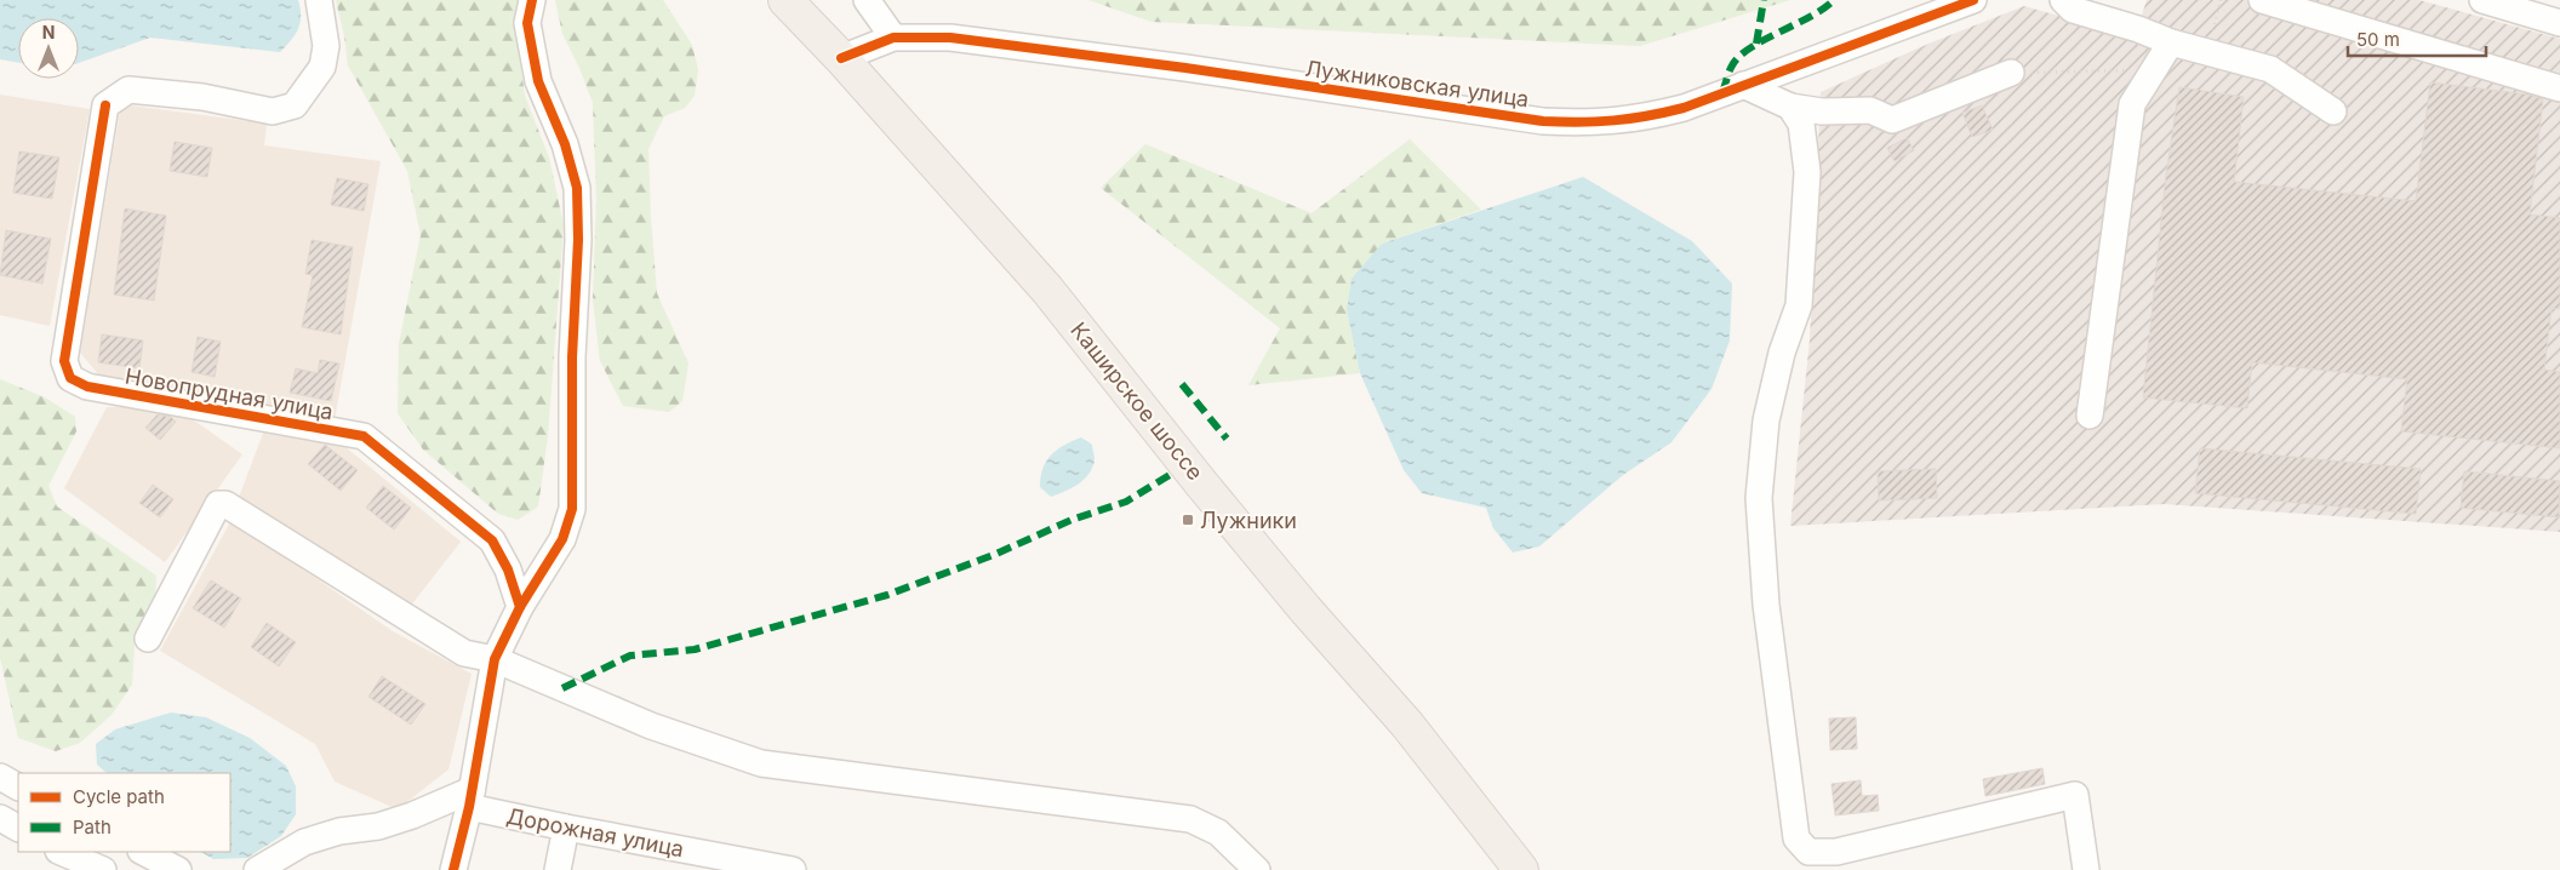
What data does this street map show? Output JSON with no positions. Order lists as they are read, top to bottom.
{
  "streets": {
    "main road": ["Каширское шоссе"],
    "street": ["Лужниковская улица", "Новопрудная улица", "Дорожная улица"]
  },
  "crossings": [
    ["Лужниковская улица", "Каширское шоссе"]
  ],
  "places": {
    "transit": ["Лужники"]
  },
  "legend": ["Cycle path", "Path"],
  "scale_bar": "50 m",
  "north": "top"
}
